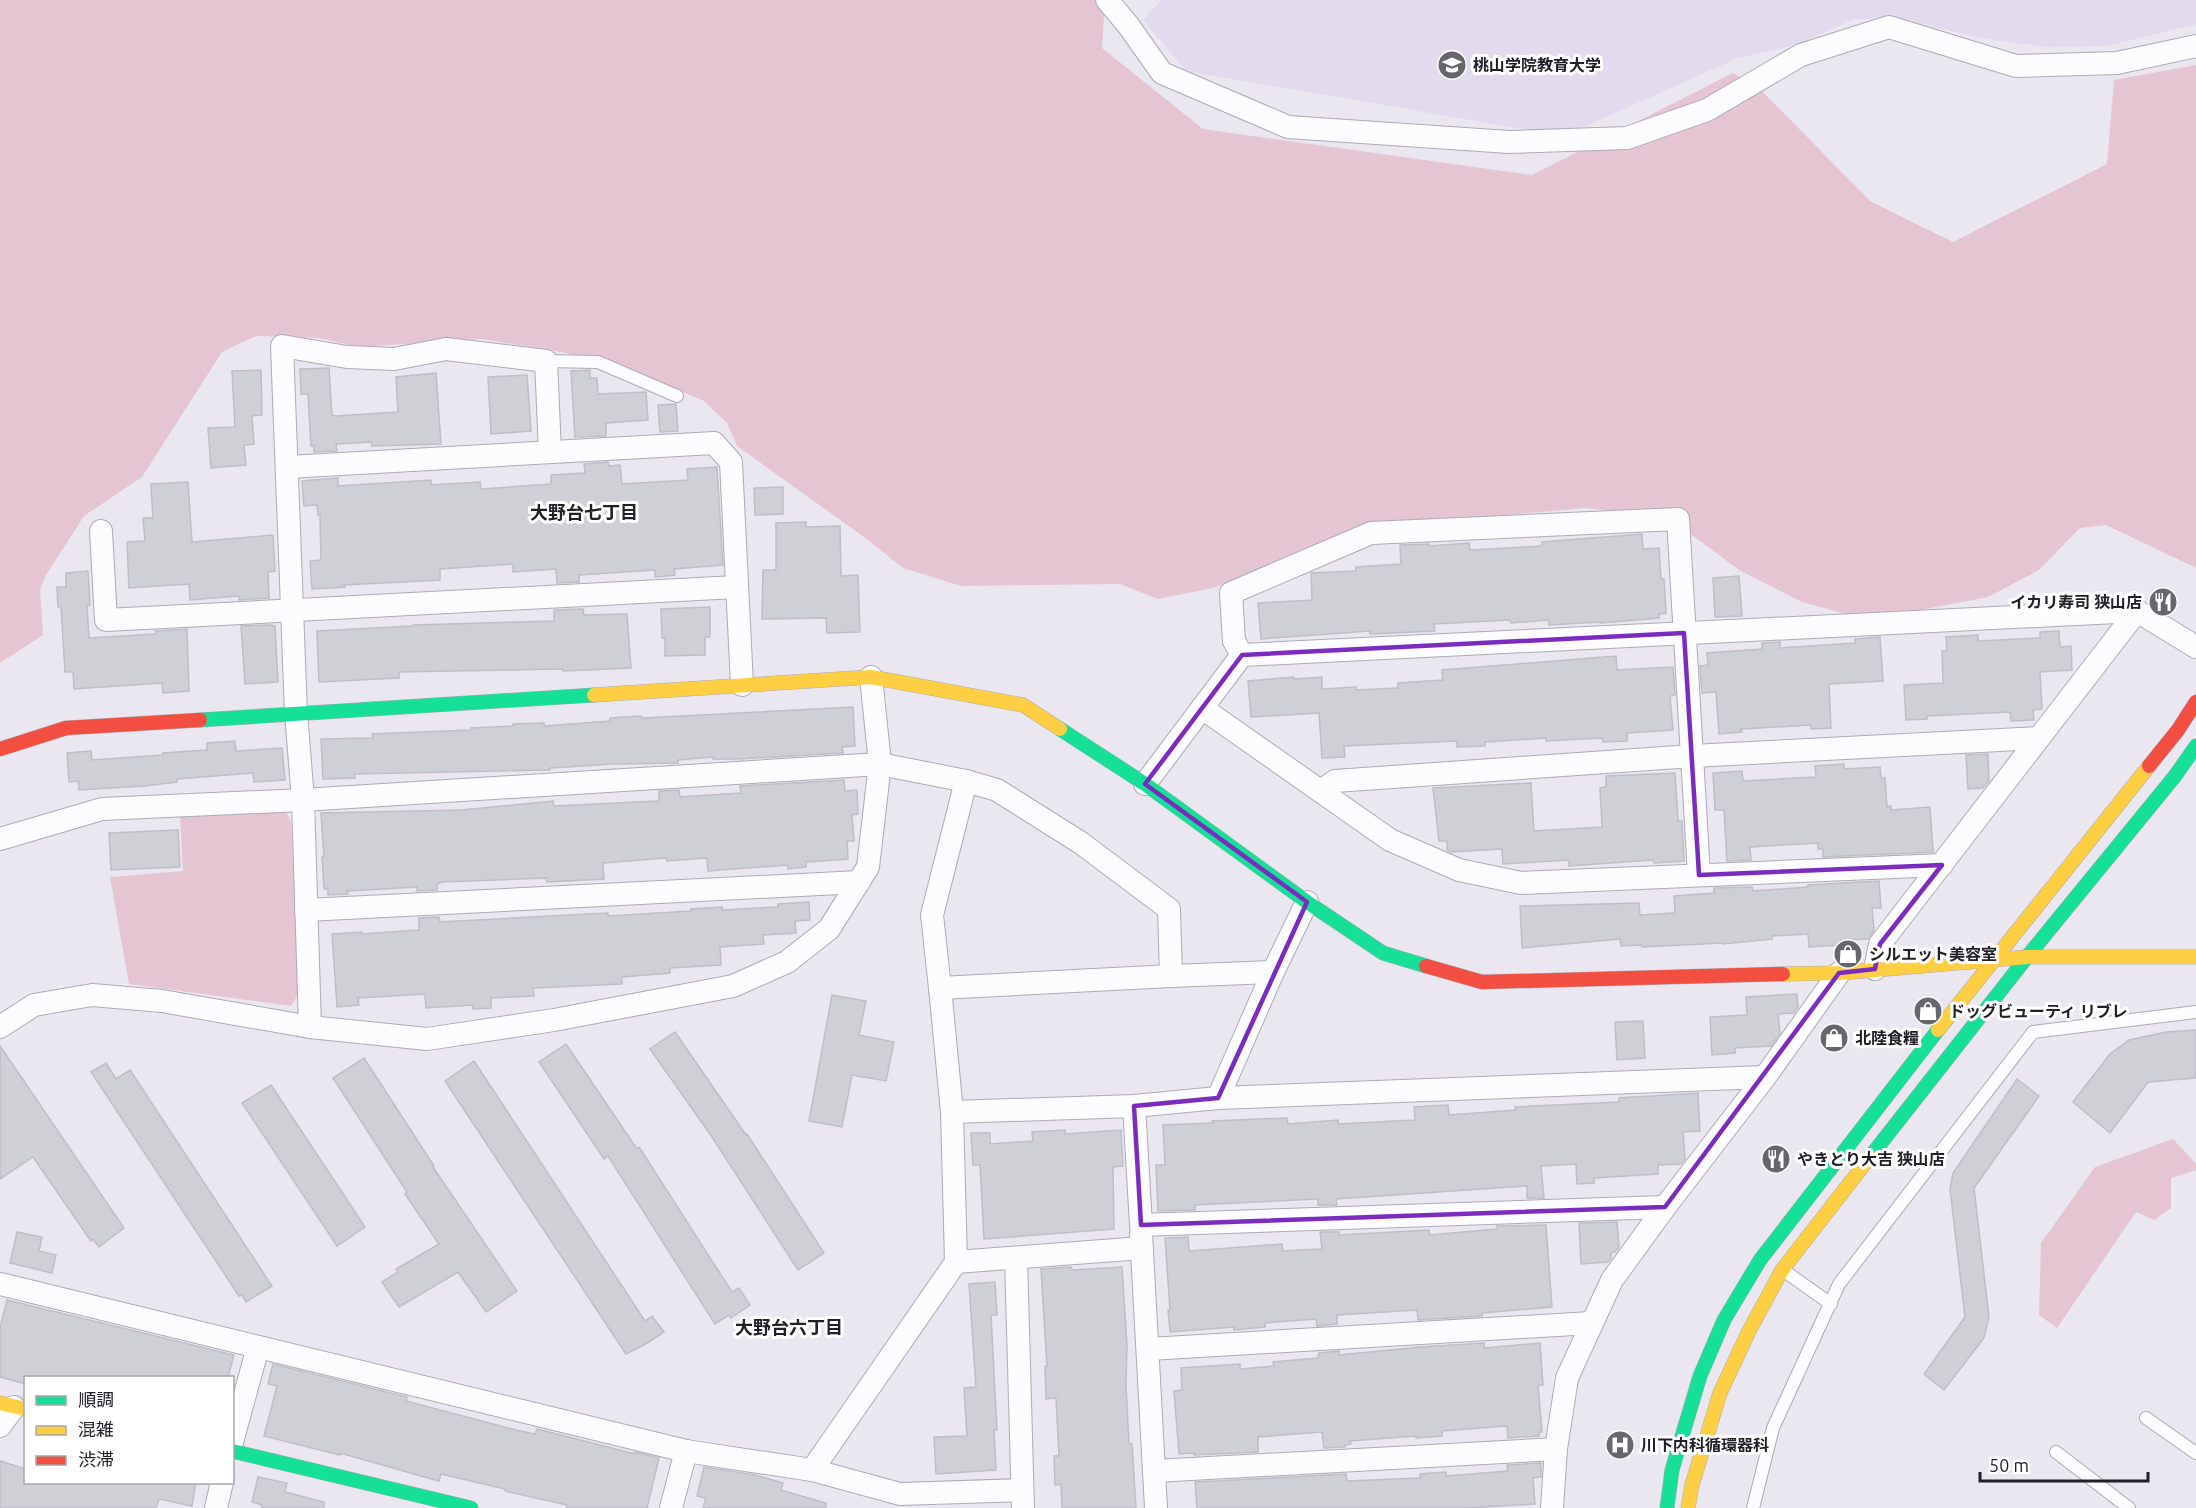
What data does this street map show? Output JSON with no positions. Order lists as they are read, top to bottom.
{
  "districts": ["大野台七丁目", "大野台六丁目"],
  "places": {
    "school or university": ["桃山学院教育大学"],
    "restaurant": ["イカリ寿司 狭山店", "やきとり大吉 狭山店"],
    "shop": ["シルエット美容室", "ドッグビューティ リブレ", "北陸食糧"],
    "hospital": ["川下内科循環器科"]
  },
  "legend": ["順調", "混雑", "渋滞"],
  "scale_bar": "50 m"
}
